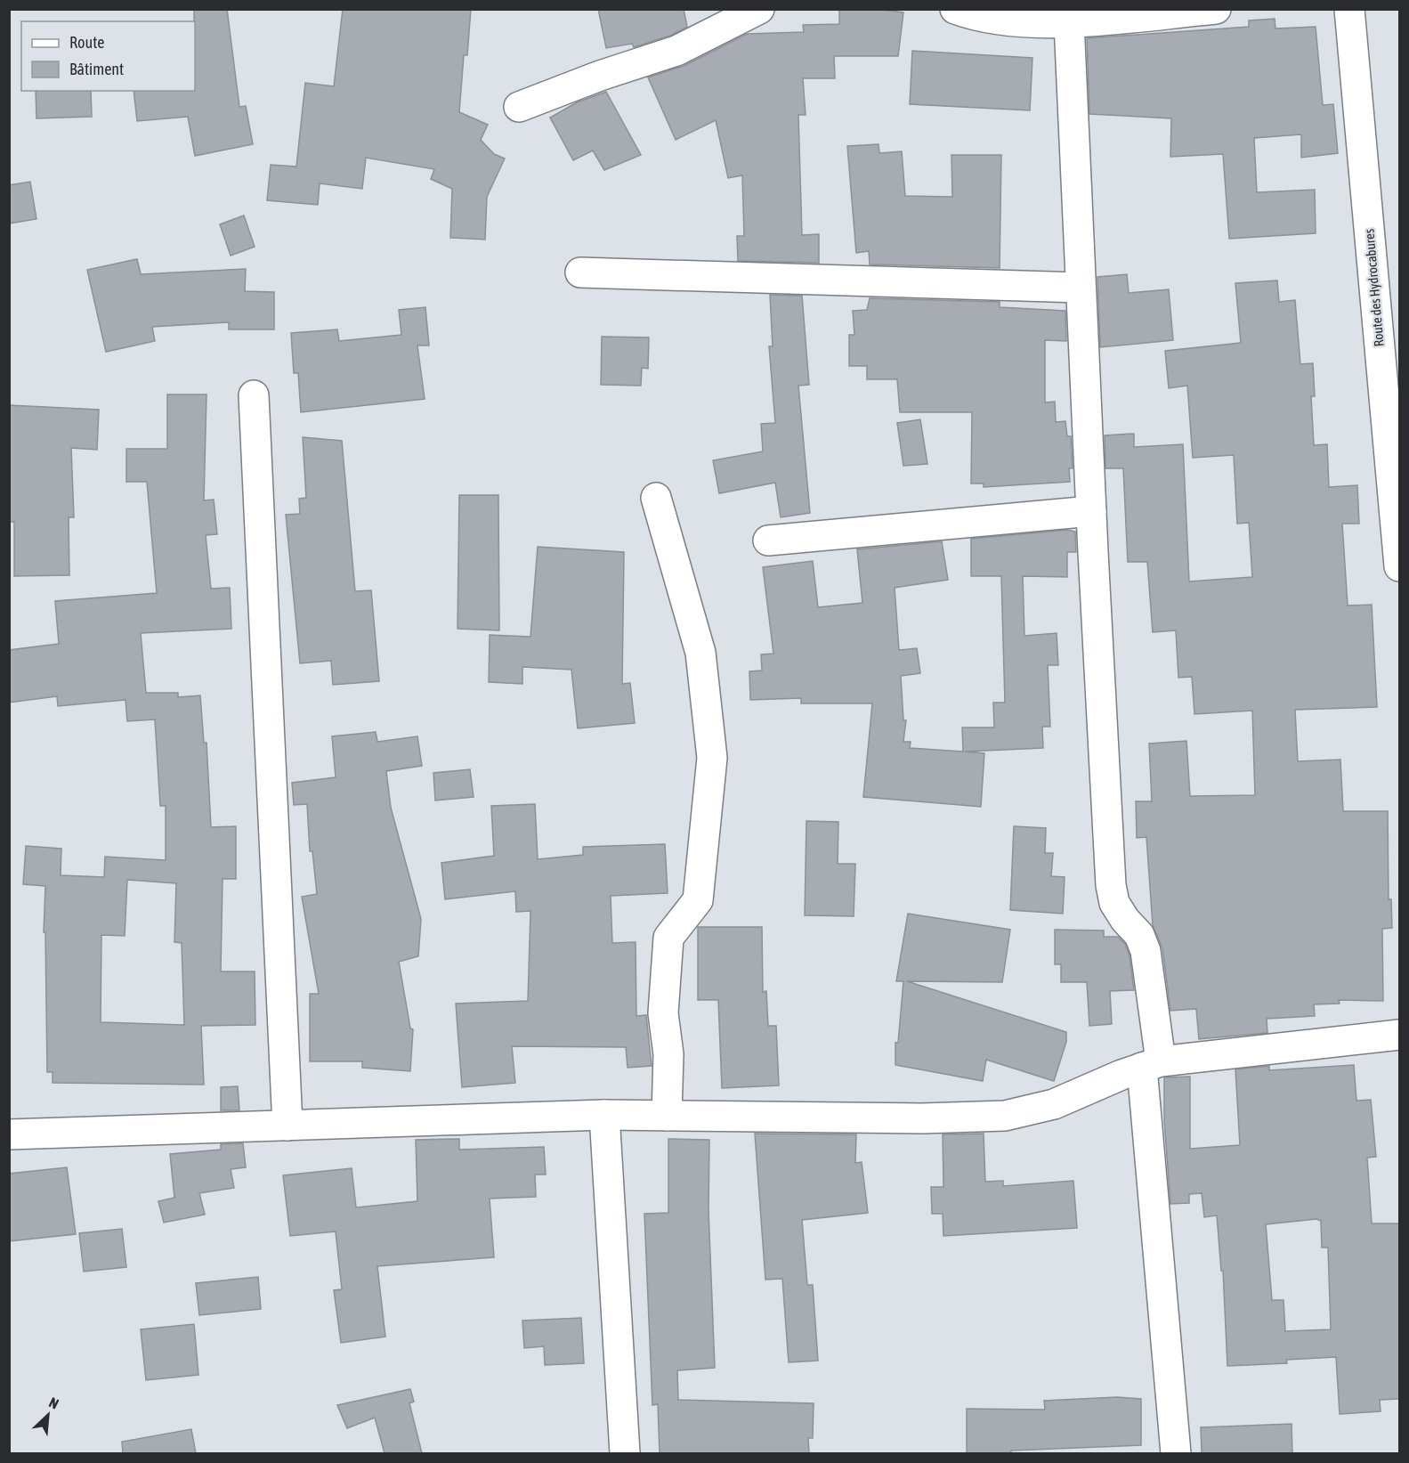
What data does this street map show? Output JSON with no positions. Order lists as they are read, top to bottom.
{
  "streets": {
    "street": ["Route des Hydrocabures"]
  },
  "legend": ["Route", "Bâtiment"],
  "north": "top right"
}
